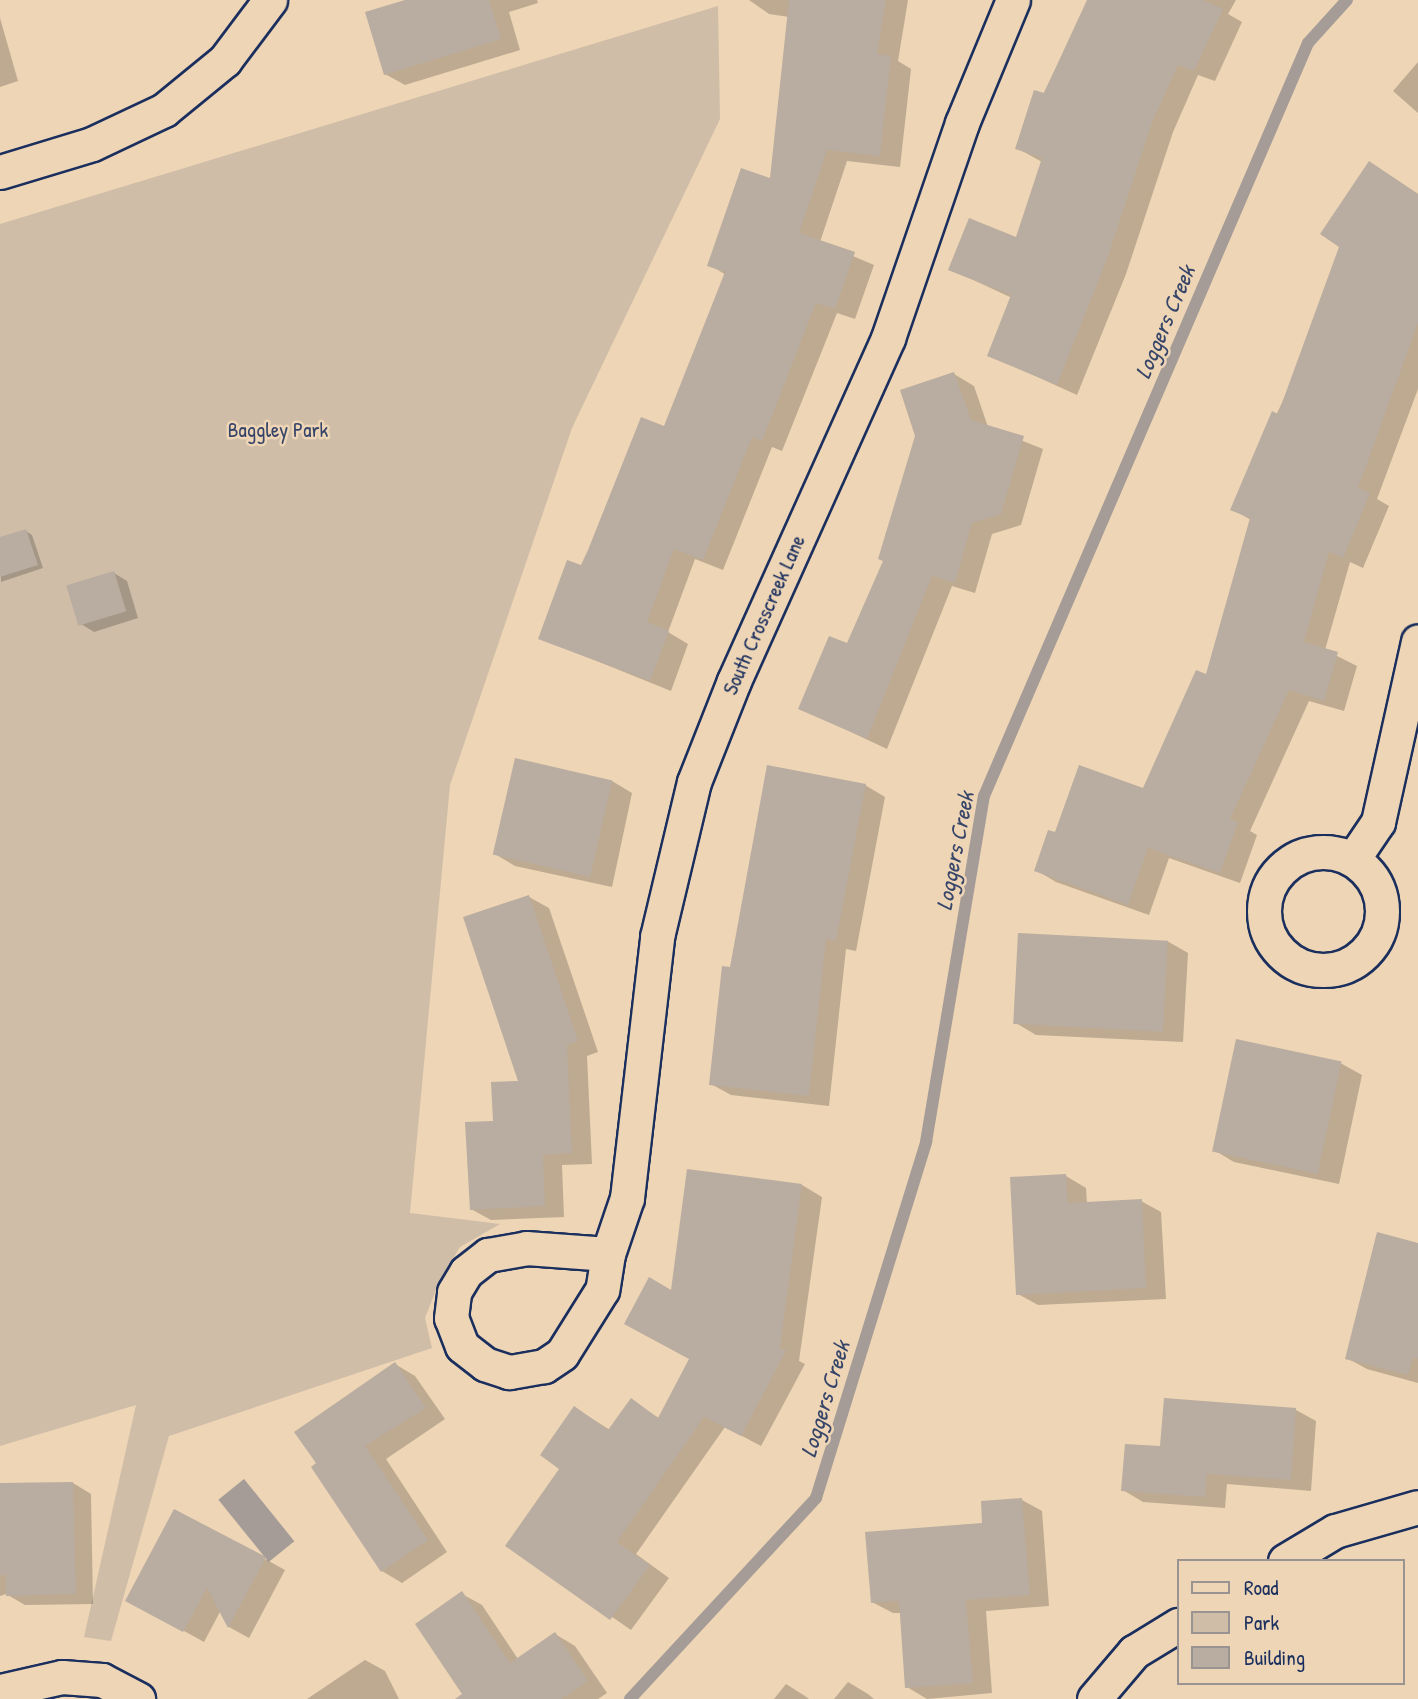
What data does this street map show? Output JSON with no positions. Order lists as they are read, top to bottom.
{
  "streets": {
    "street": ["South Crosscreek Lane"]
  },
  "water": ["Loggers Creek"],
  "parks": ["Baggley Park"],
  "legend": ["Road", "Park", "Building"]
}
